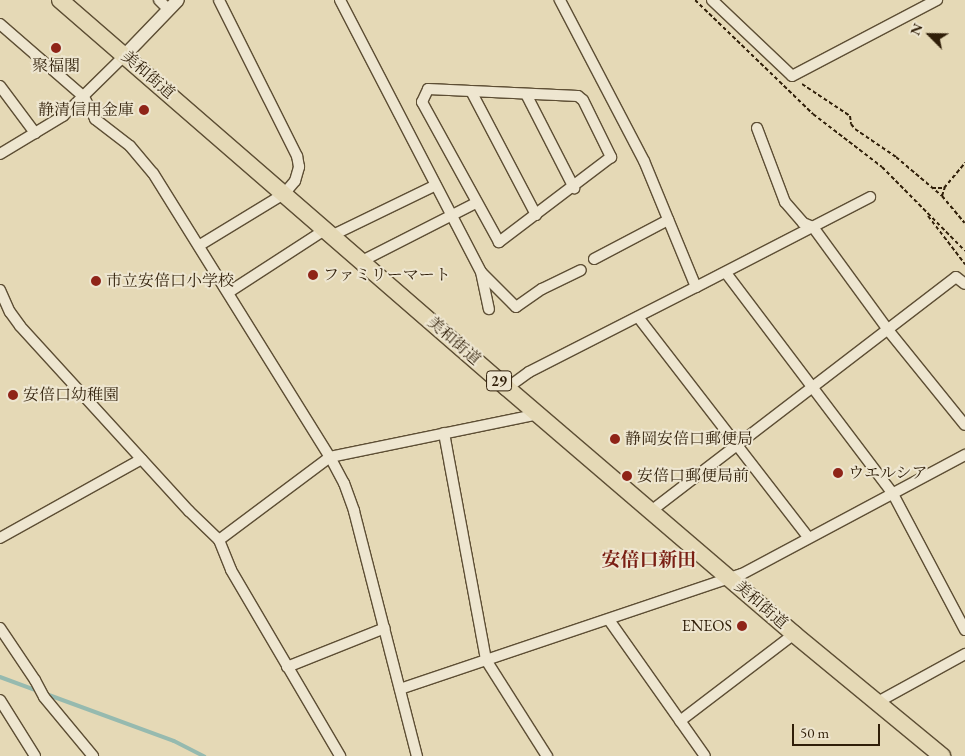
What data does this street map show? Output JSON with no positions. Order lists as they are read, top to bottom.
{
  "streets": {
    "main road": ["美和街道", "29"]
  },
  "districts": ["安倍口新田"],
  "places": [
    "聚福閣",
    "静清信用金庫",
    "ファミリーマート",
    "市立安倍口小学校",
    "安倍口幼稚園",
    "静岡安倍口郵便局",
    "ウエルシア",
    "安倍口郵便局前",
    "ENEOS"
  ],
  "scale_bar": "50 m",
  "north": "top left"
}
